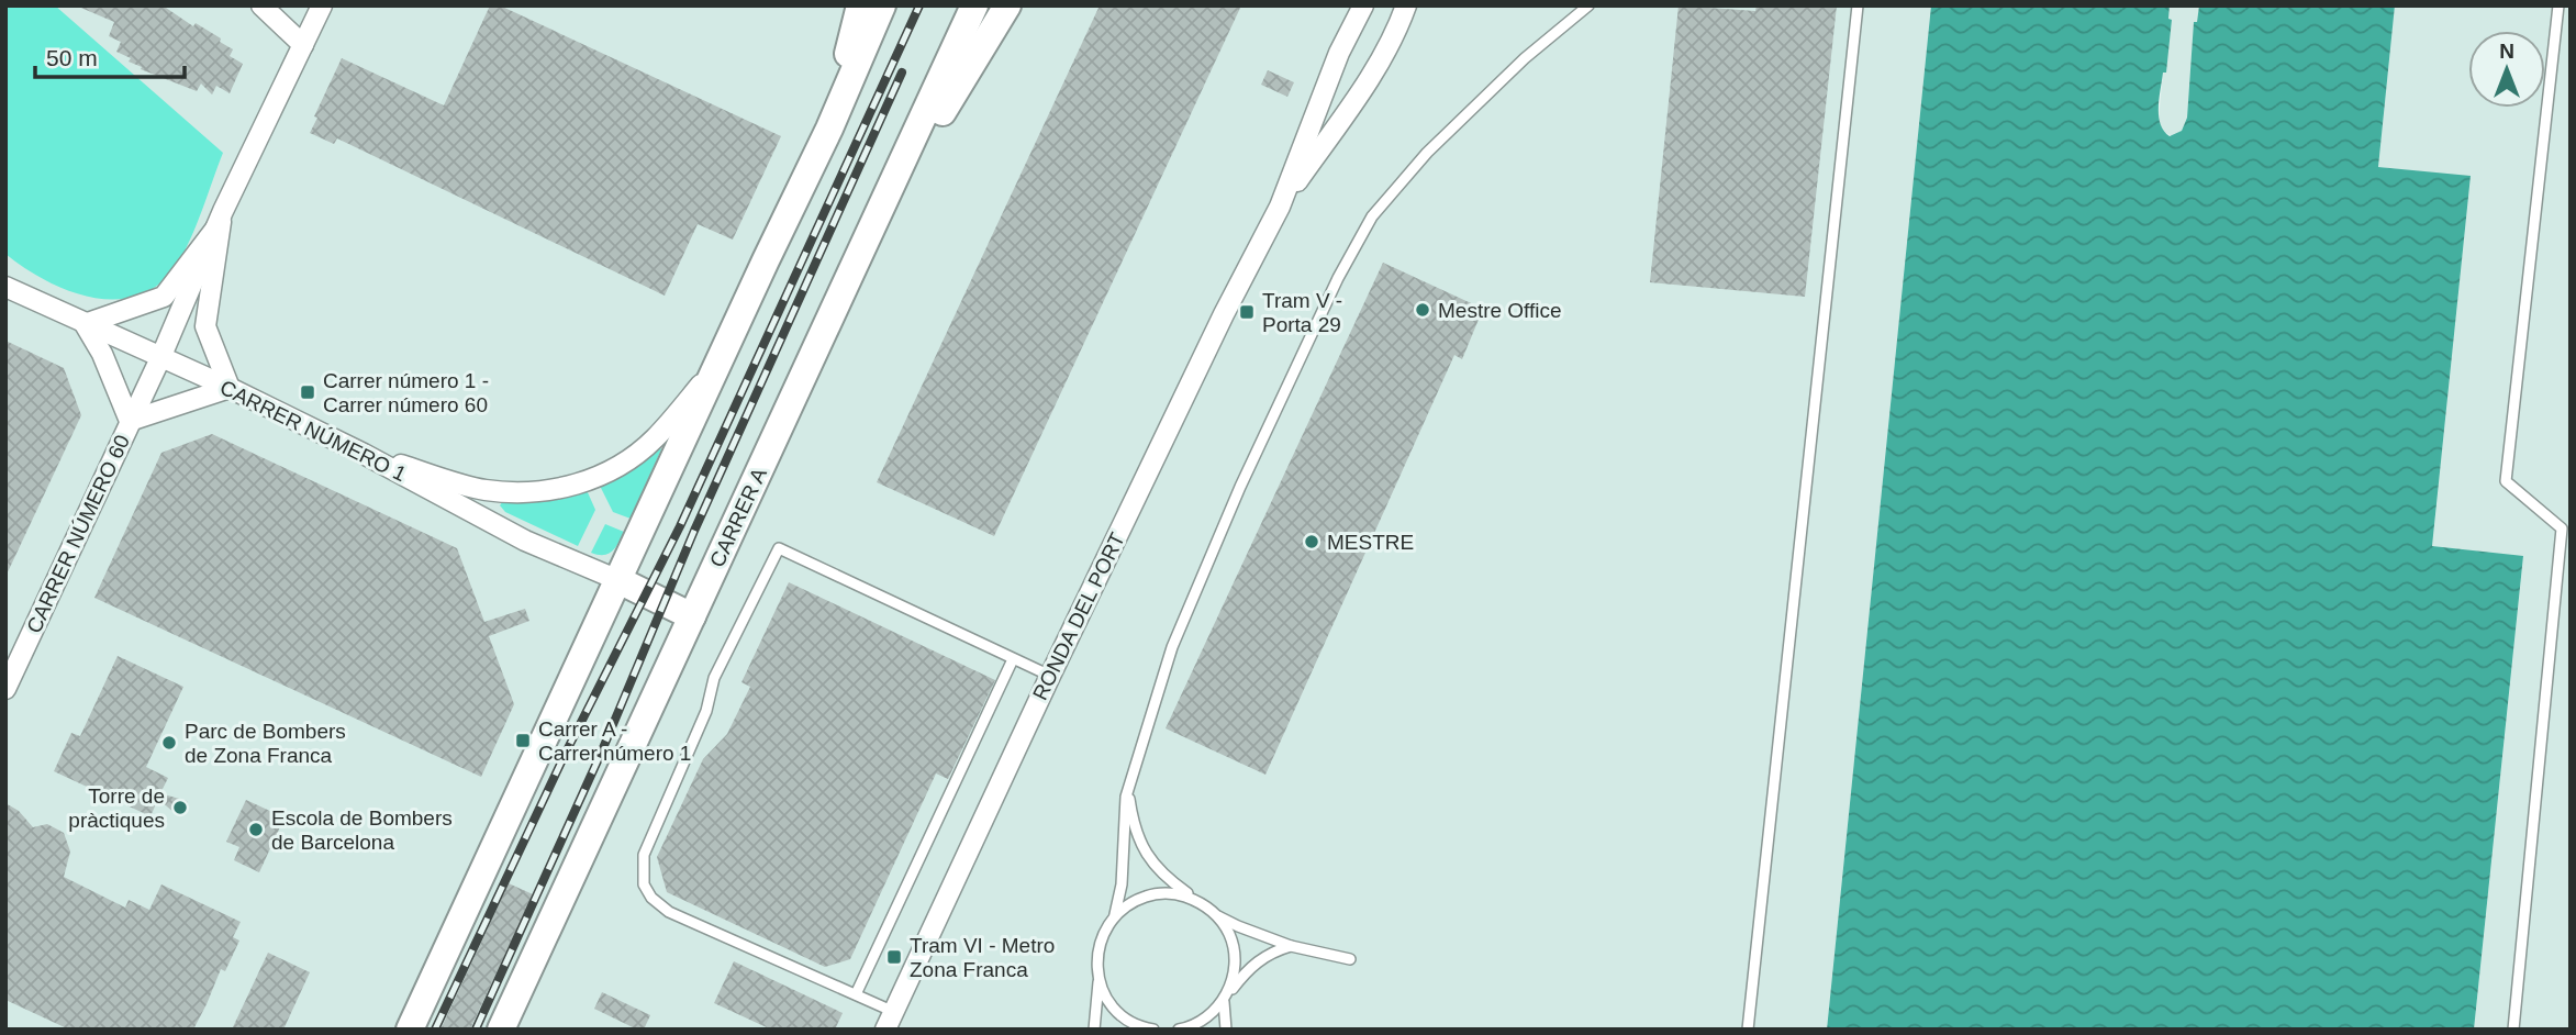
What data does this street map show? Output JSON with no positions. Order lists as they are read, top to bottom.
{
  "streets": {
    "main road": ["CARRER A"],
    "street": ["CARRER NÚMERO 1", "CARRER NÚMERO 60", "RONDA DEL PORT"]
  },
  "crossings": [
    ["CARRER NÚMERO 1", "CARRER NÚMERO 60"]
  ],
  "places": {
    "other": [
      "Mestre Office",
      "MESTRE",
      "Parc de Bombers de Zona Franca",
      "Torre de pràctiques",
      "Escola de Bombers de Barcelona"
    ],
    "transit": [
      "Tram V - Porta 29",
      "Carrer número 1 - Carrer número 60",
      "Carrer A - Carrer número 1",
      "Tram VI - Metro Zona Franca"
    ]
  },
  "scale_bar": "50 m",
  "north": "top"
}
